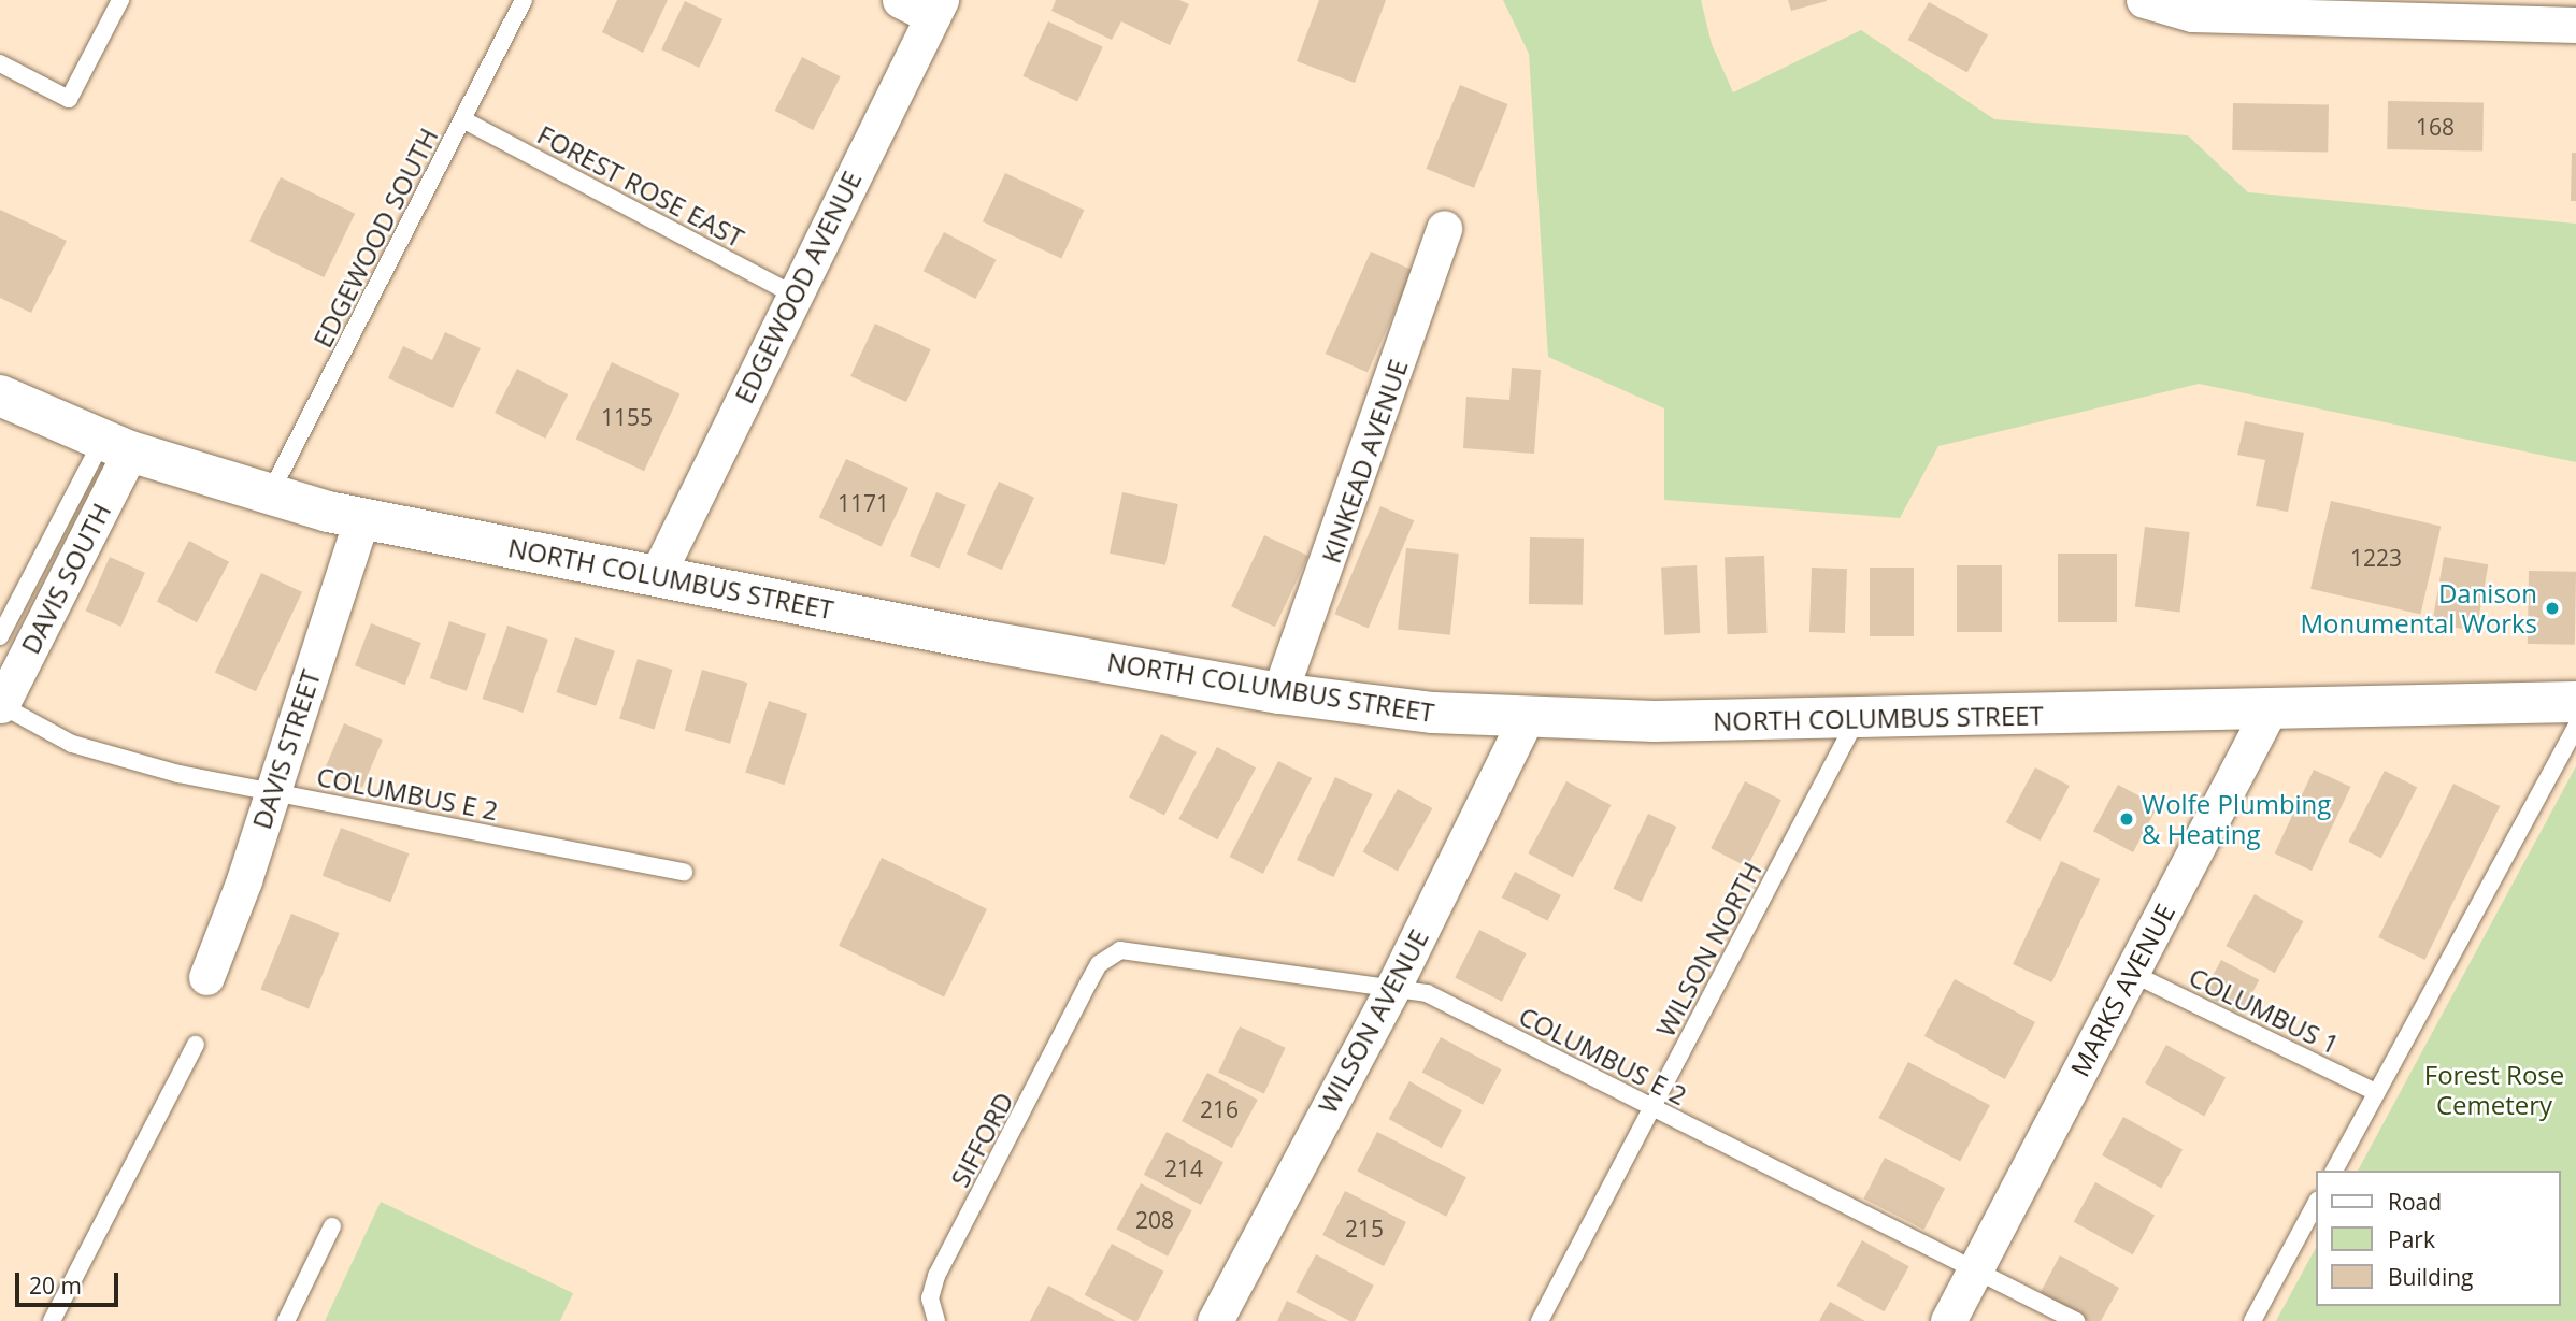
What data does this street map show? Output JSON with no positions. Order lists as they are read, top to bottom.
{
  "streets": {
    "main road": ["NORTH COLUMBUS STREET"],
    "street": [
      "EDGEWOOD AVENUE",
      "KINKEAD AVENUE",
      "DAVIS SOUTH",
      "DAVIS STREET",
      "MARKS AVENUE",
      "WILSON AVENUE"
    ],
    "lane": [
      "FOREST ROSE EAST",
      "EDGEWOOD SOUTH",
      "COLUMBUS E 2",
      "WILSON NORTH",
      "COLUMBUS 1",
      "SIFFORD"
    ]
  },
  "crossings": [
    ["FOREST ROSE EAST", "EDGEWOOD SOUTH"],
    ["FOREST ROSE EAST", "EDGEWOOD AVENUE"],
    ["EDGEWOOD SOUTH", "NORTH COLUMBUS STREET"],
    ["EDGEWOOD AVENUE", "NORTH COLUMBUS STREET"],
    ["KINKEAD AVENUE", "NORTH COLUMBUS STREET"],
    ["DAVIS SOUTH", "NORTH COLUMBUS STREET"],
    ["DAVIS SOUTH", "COLUMBUS E 2"],
    ["NORTH COLUMBUS STREET", "DAVIS STREET"],
    ["NORTH COLUMBUS STREET", "WILSON NORTH"],
    ["NORTH COLUMBUS STREET", "MARKS AVENUE"],
    ["NORTH COLUMBUS STREET", "WILSON AVENUE"],
    ["DAVIS STREET", "COLUMBUS E 2"],
    ["COLUMBUS E 2", "WILSON NORTH"],
    ["COLUMBUS E 2", "MARKS AVENUE"],
    ["COLUMBUS E 2", "WILSON AVENUE"],
    ["COLUMBUS E 2", "SIFFORD"],
    ["MARKS AVENUE", "COLUMBUS 1"]
  ],
  "parks": ["Forest Rose Cemetery"],
  "places": ["Danison Monumental Works", "Wolfe Plumbing & Heating"],
  "house_numbers": [
    "168",
    "1155",
    "1171",
    "1223",
    "216",
    "214",
    "208",
    "215"
  ],
  "legend": ["Road", "Park", "Building"],
  "scale_bar": "20 m"
}
